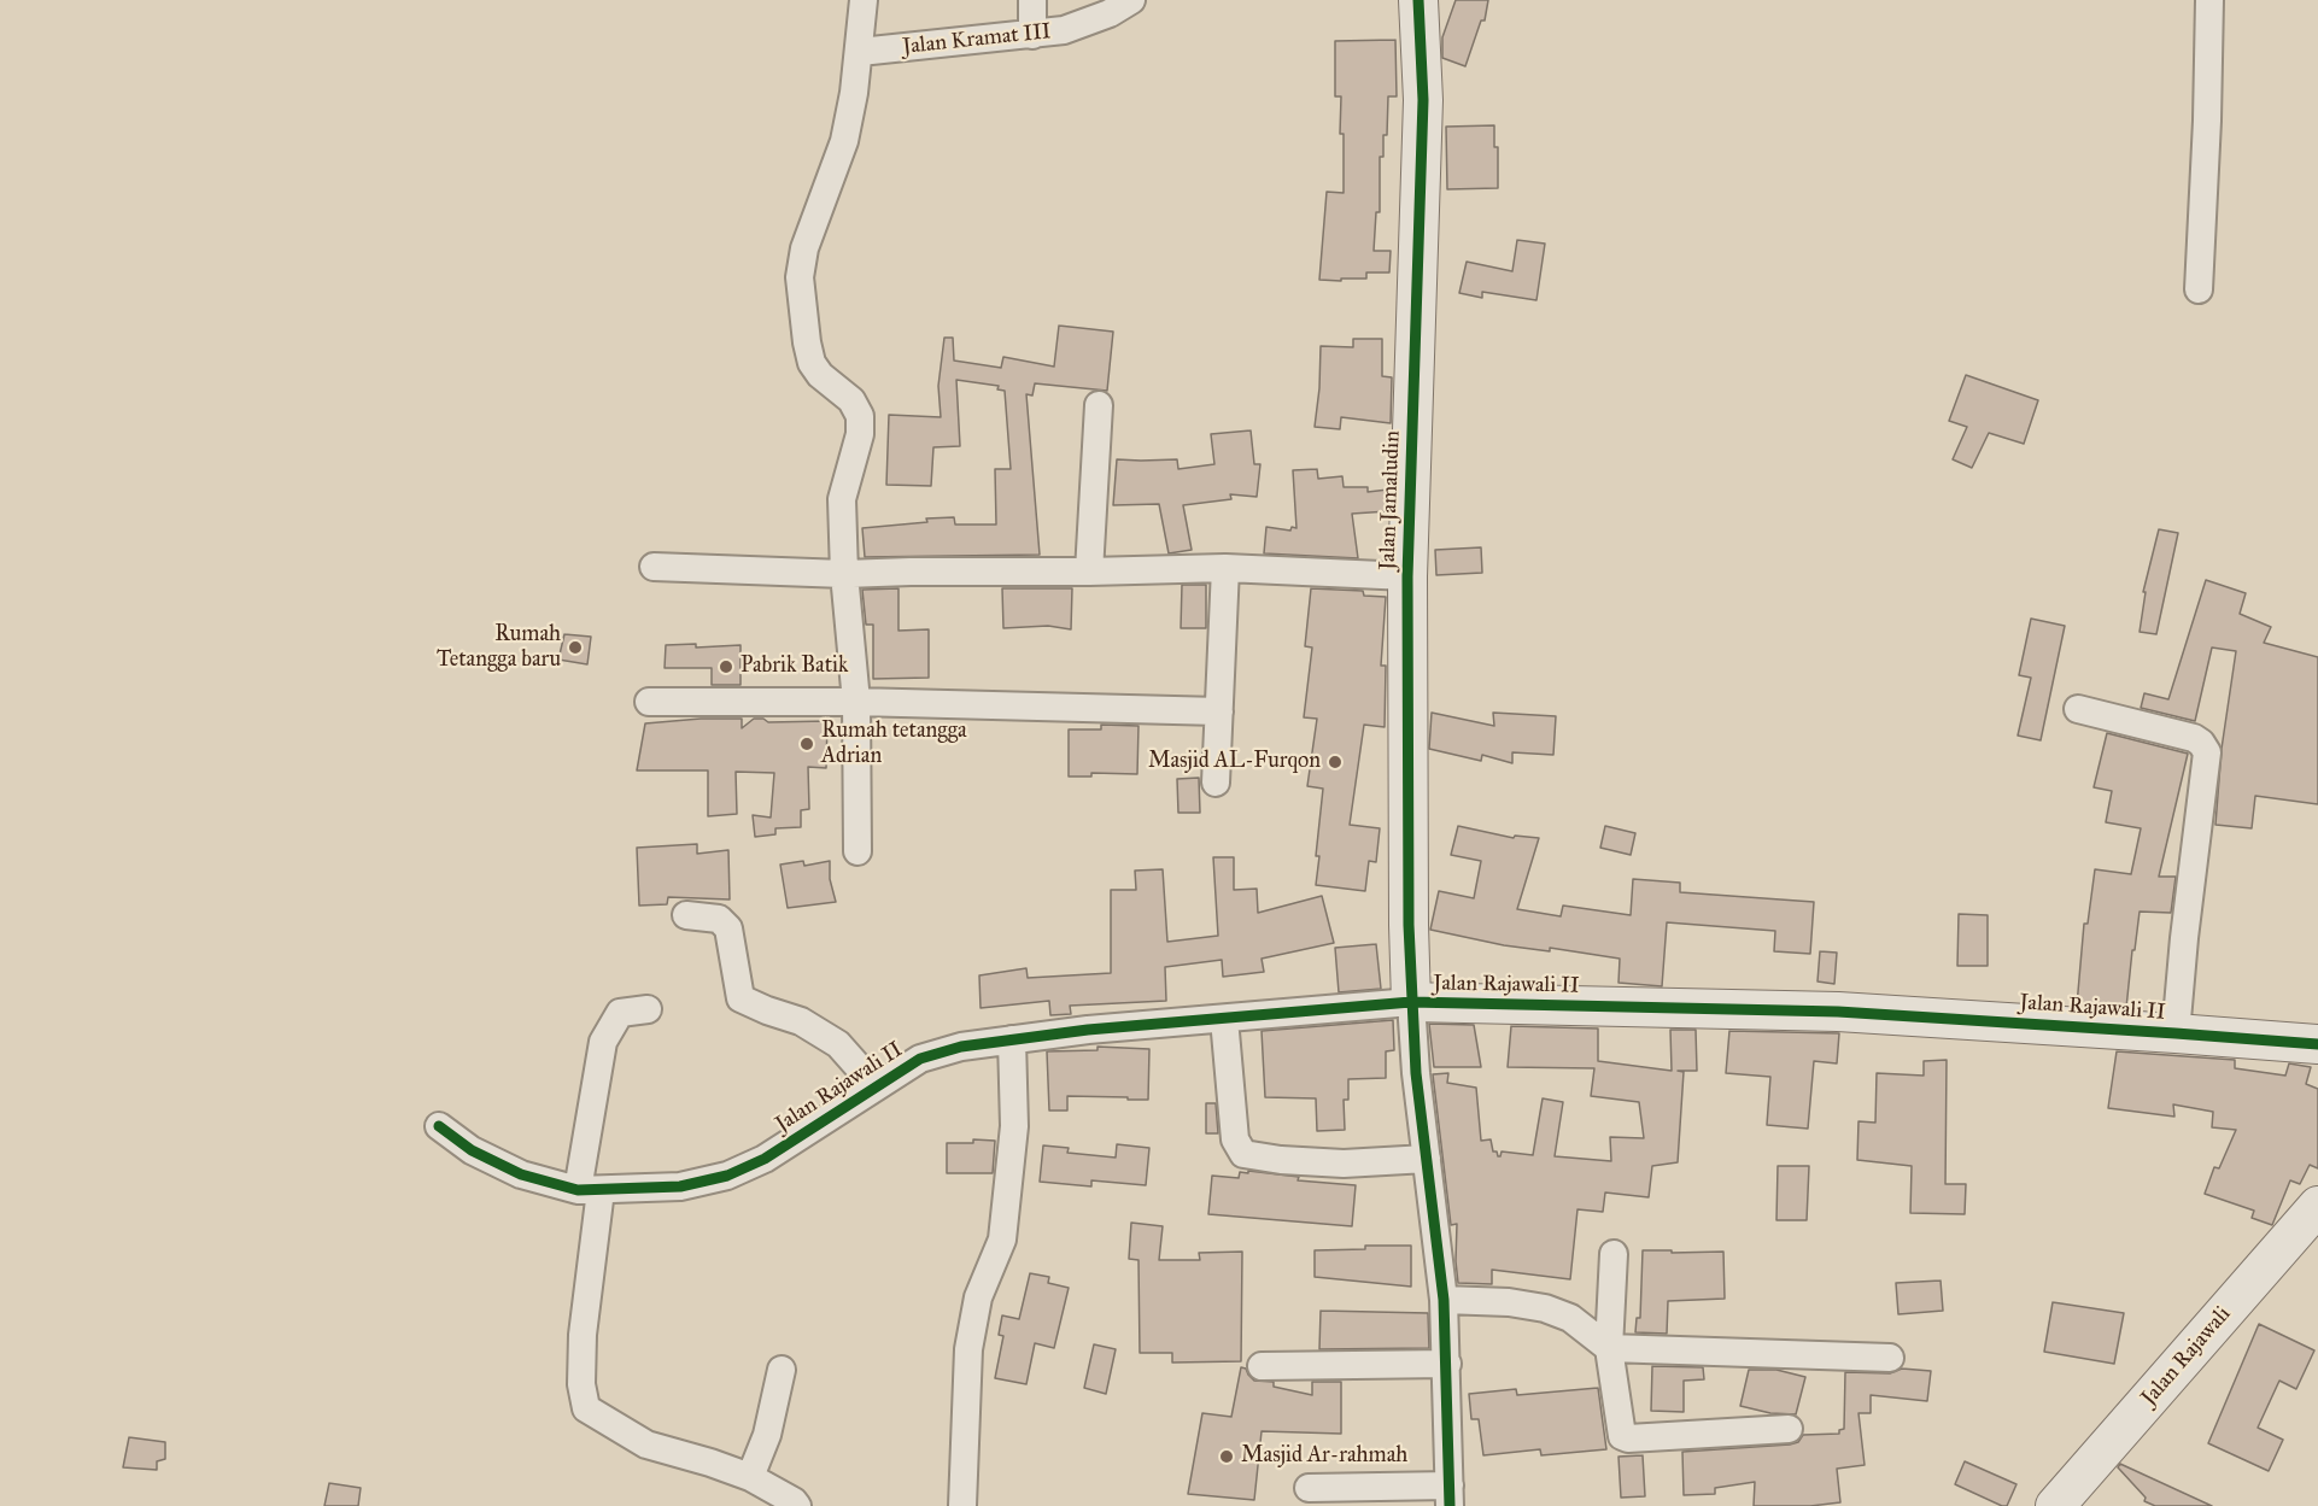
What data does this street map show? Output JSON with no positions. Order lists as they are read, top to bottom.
{
  "streets": {
    "street": [
      "Jalan Kramat III",
      "Jalan Jamaludin",
      "Jalan Rajawali II",
      "Jalan Rajawali"
    ]
  },
  "crossings": [
    ["Jalan Jamaludin", "Jalan Rajawali II"]
  ],
  "places": [
    "Rumah Tetangga baru",
    "Pabrik Batik",
    "Rumah tetangga Adrian",
    "Masjid AL-Furqon",
    "Masjid Ar-rahmah"
  ]
}
